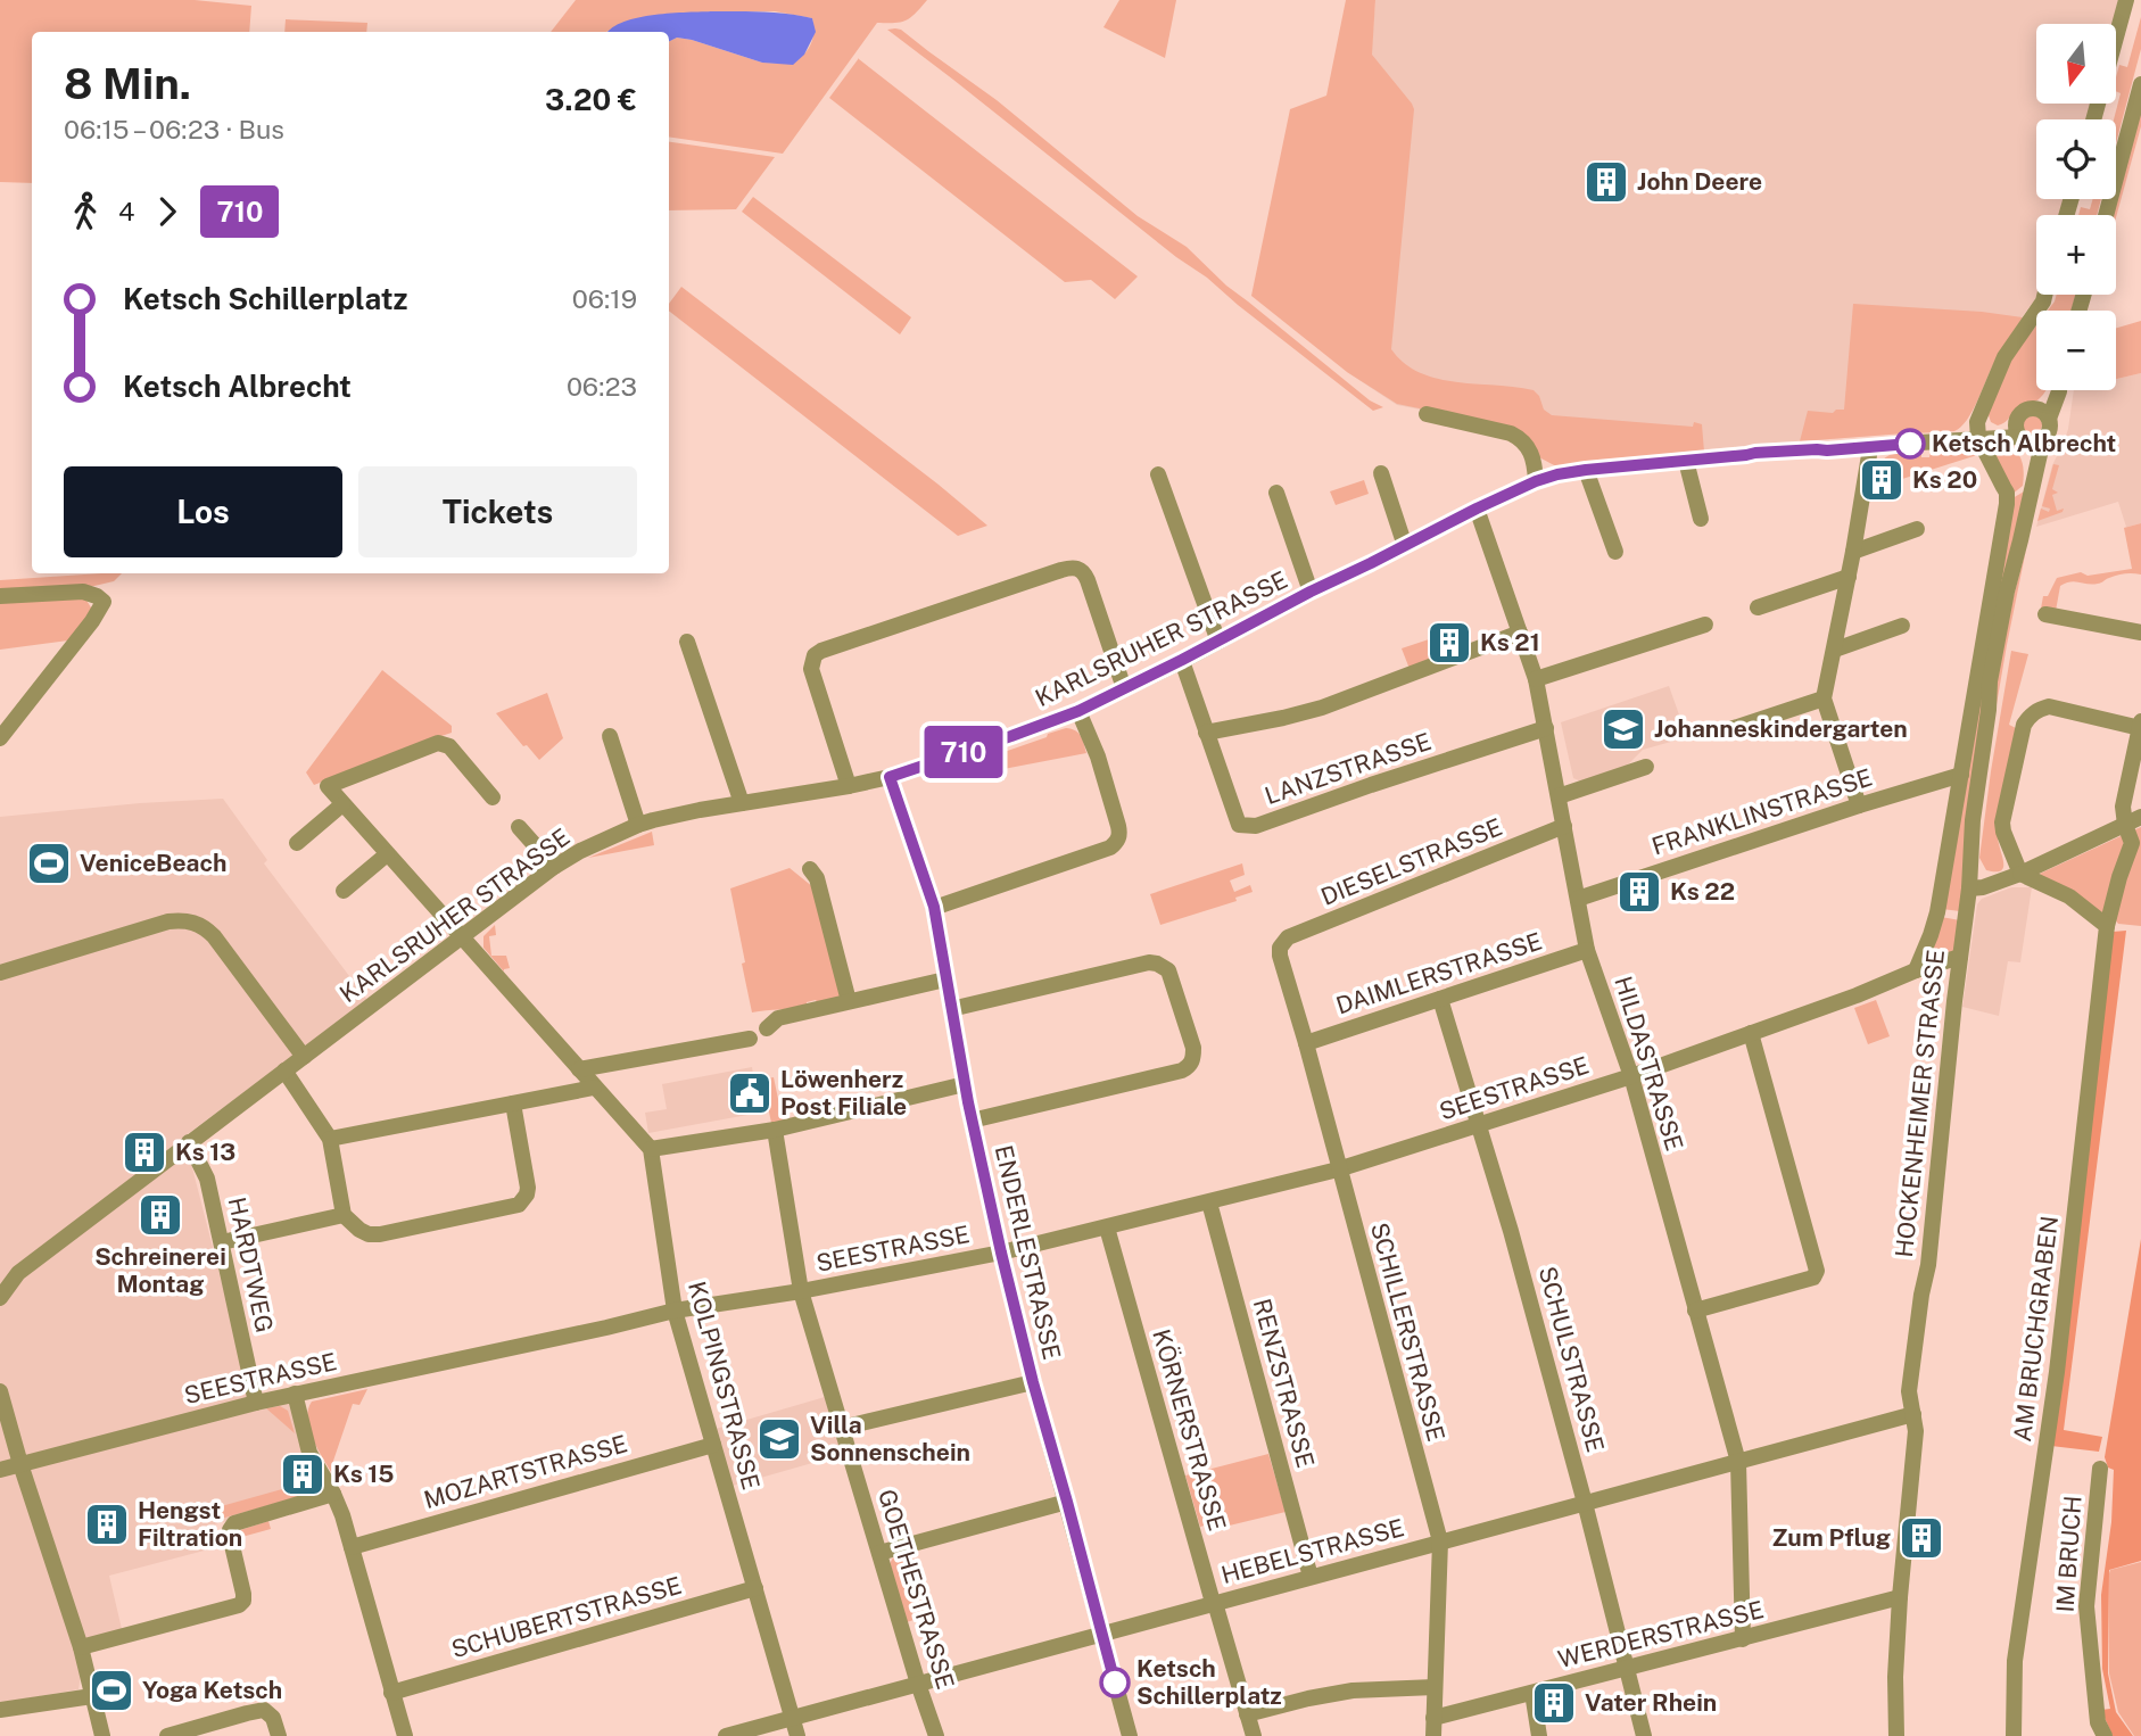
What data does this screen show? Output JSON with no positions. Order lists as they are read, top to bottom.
{
  "streets": {
    "street": [
      "KARLSRUHER STRASSE",
      "LANZSTRASSE",
      "FRANKLINSTRASSE",
      "DIESELSTRASSE",
      "DAIMLERSTRASSE",
      "HILDASTRASSE",
      "SEESTRASSE",
      "HOCKENHEIMER STRASSE",
      "ENDERLESTRASSE",
      "HARDTWEG",
      "AM BRUCHGRABEN",
      "SCHILLERSTRASSE",
      "SCHULSTRASSE",
      "RENZSTRASSE",
      "KOLPINGSTRASSE",
      "KÖRNERSTRASSE",
      "MOZARTSTRASSE",
      "HEBELSTRASSE",
      "IM BRUCH",
      "GOETHESTRASSE",
      "SCHUBERTSTRASSE",
      "WERDERSTRASSE"
    ]
  },
  "crossings": [
    ["KARLSRUHER STRASSE", "LANZSTRASSE"],
    ["KARLSRUHER STRASSE", "HILDASTRASSE"],
    ["KARLSRUHER STRASSE", "HOCKENHEIMER STRASSE"],
    ["KARLSRUHER STRASSE", "ENDERLESTRASSE"],
    ["KARLSRUHER STRASSE", "HARDTWEG"],
    ["LANZSTRASSE", "HILDASTRASSE"],
    ["FRANKLINSTRASSE", "HILDASTRASSE"],
    ["FRANKLINSTRASSE", "HOCKENHEIMER STRASSE"],
    ["DIESELSTRASSE", "HILDASTRASSE"],
    ["DIESELSTRASSE", "SCHILLERSTRASSE"],
    ["DAIMLERSTRASSE", "HILDASTRASSE"],
    ["DAIMLERSTRASSE", "SCHILLERSTRASSE"],
    ["DAIMLERSTRASSE", "SCHULSTRASSE"],
    ["HILDASTRASSE", "SEESTRASSE"],
    ["HILDASTRASSE", "HEBELSTRASSE"],
    ["HILDASTRASSE", "WERDERSTRASSE"],
    ["SEESTRASSE", "HOCKENHEIMER STRASSE"],
    ["SEESTRASSE", "ENDERLESTRASSE"],
    ["SEESTRASSE", "HARDTWEG"],
    ["SEESTRASSE", "SCHILLERSTRASSE"],
    ["SEESTRASSE", "SCHULSTRASSE"],
    ["SEESTRASSE", "RENZSTRASSE"],
    ["SEESTRASSE", "KOLPINGSTRASSE"],
    ["SEESTRASSE", "KÖRNERSTRASSE"],
    ["SEESTRASSE", "GOETHESTRASSE"],
    ["HOCKENHEIMER STRASSE", "HEBELSTRASSE"],
    ["HOCKENHEIMER STRASSE", "WERDERSTRASSE"],
    ["ENDERLESTRASSE", "HEBELSTRASSE"],
    ["SCHILLERSTRASSE", "HEBELSTRASSE"],
    ["SCHILLERSTRASSE", "WERDERSTRASSE"],
    ["SCHULSTRASSE", "HEBELSTRASSE"],
    ["SCHULSTRASSE", "WERDERSTRASSE"],
    ["RENZSTRASSE", "HEBELSTRASSE"],
    ["KOLPINGSTRASSE", "MOZARTSTRASSE"],
    ["KOLPINGSTRASSE", "HEBELSTRASSE"],
    ["KOLPINGSTRASSE", "SCHUBERTSTRASSE"],
    ["KÖRNERSTRASSE", "HEBELSTRASSE"],
    ["HEBELSTRASSE", "GOETHESTRASSE"]
  ],
  "places": {
    "building": [
      "John Deere",
      "Ks 20",
      "Ks 21",
      "Ks 22",
      "Ks 13",
      "Schreinerei Montag",
      "Ks 15",
      "Hengst Filtration",
      "Zum Pflug",
      "Vater Rhein"
    ],
    "other": ["Ketsch Albrecht", "Ketsch Schillerplatz"],
    "school or university": ["Johanneskindergarten", "Villa Sonnenschein"],
    "sports": ["VeniceBeach", "Yoga Ketsch"],
    "public building": ["Löwenherz Post Filiale"]
  },
  "lines": ["bus line 710"],
  "north": "bottom",
  "page": {
    "on_map": "710",
    "map_buttons": ["+", "−"],
    "heading": ["8 Min.", "06:15 – 06:23 · Bus", "3.20 €"],
    "legs": ["4", "710"],
    "list": [
      {
        "name": "Ketsch Schillerplatz",
        "value": "06:19"
      },
      {
        "name": "Ketsch Albrecht",
        "value": "06:23"
      }
    ],
    "buttons": ["Los", "Tickets"]
  }
}
